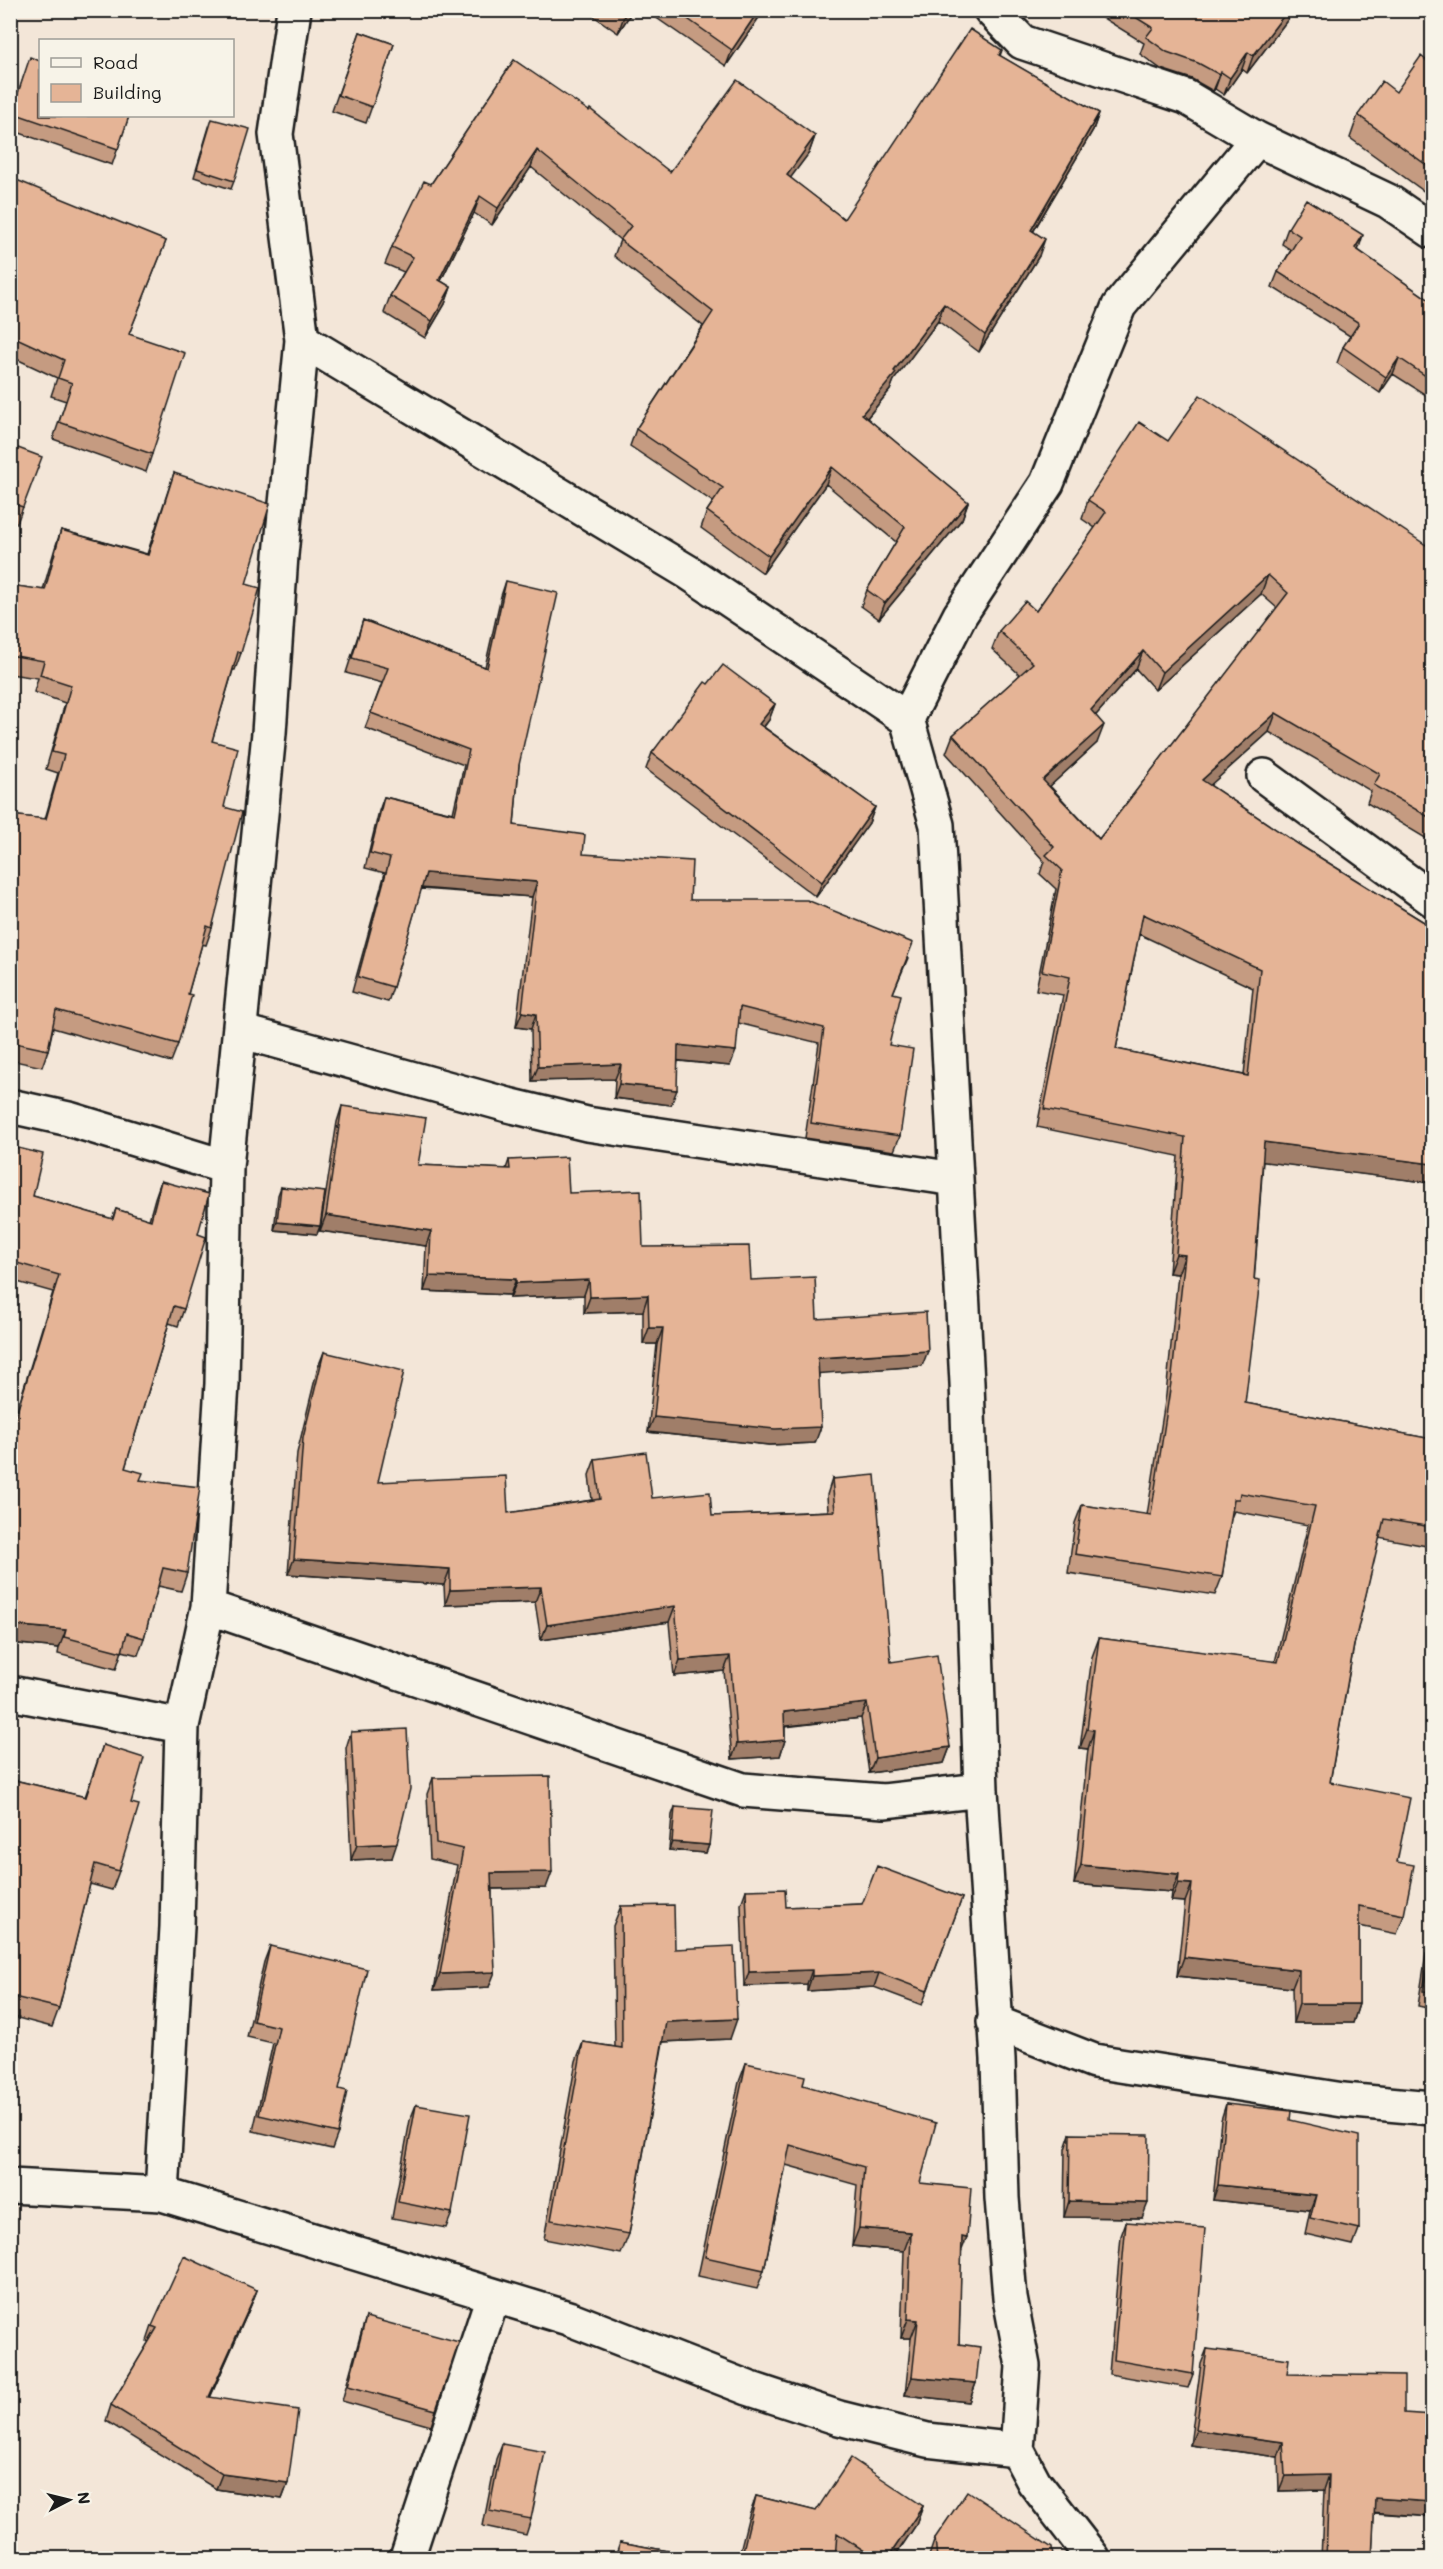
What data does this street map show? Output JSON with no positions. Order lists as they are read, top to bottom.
{
  "legend": ["Road", "Building"],
  "north": "right"
}
